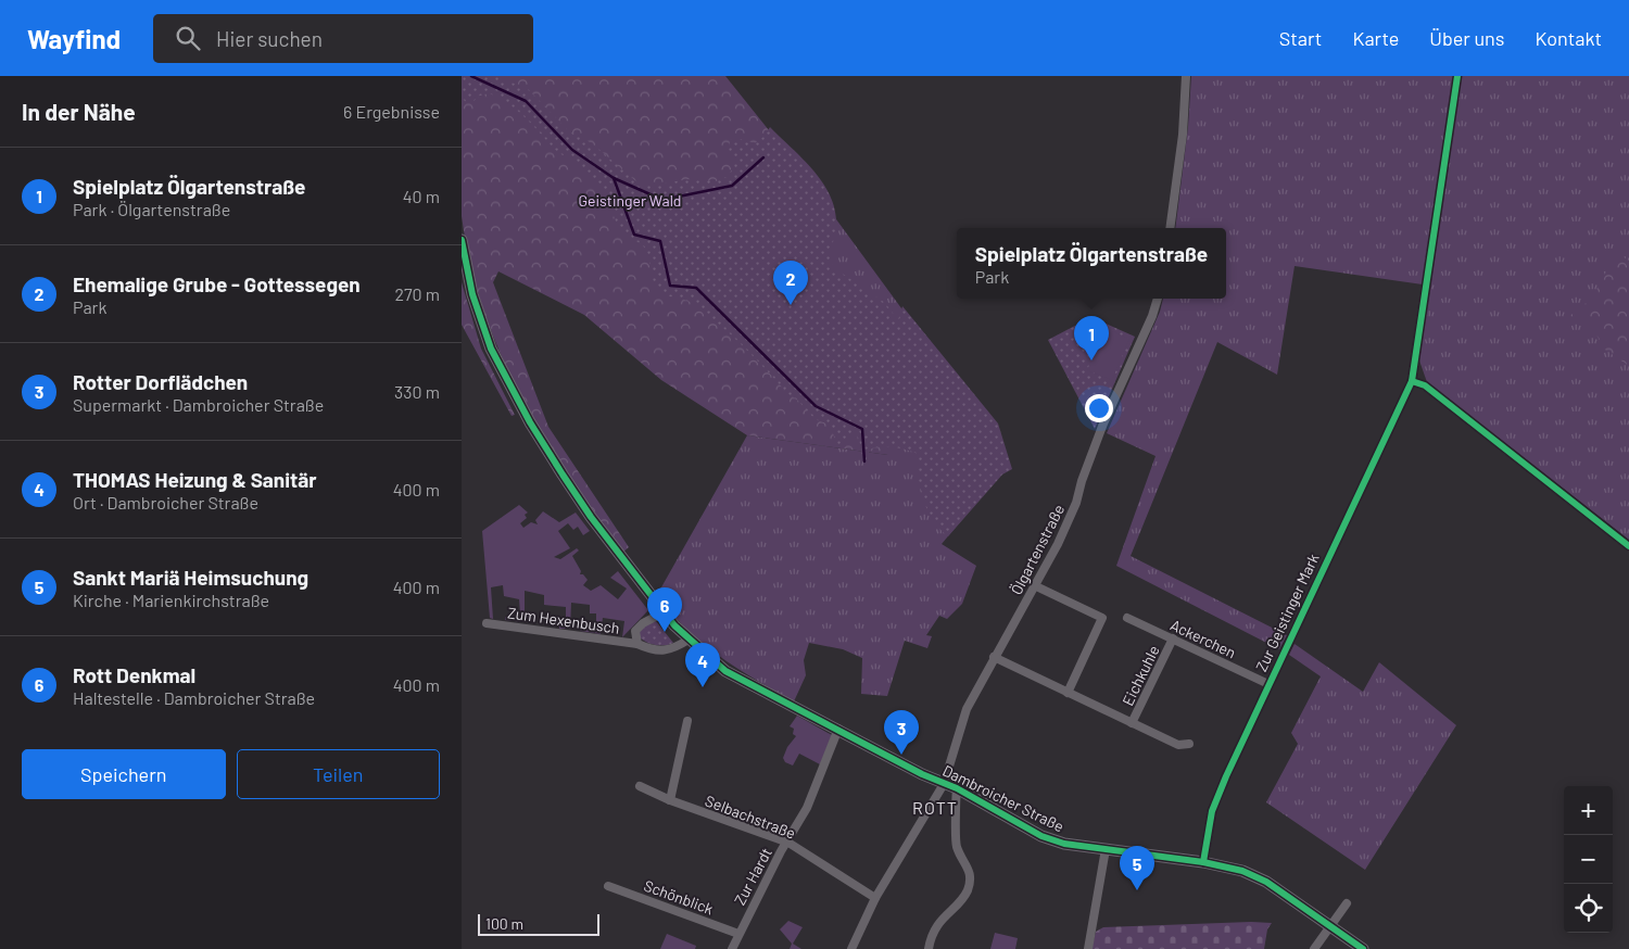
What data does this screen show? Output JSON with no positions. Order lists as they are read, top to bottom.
{
  "streets": {
    "street": [
      "Ölgartenstraße",
      "Zur Geistinger Mark",
      "Zum Hexenbusch",
      "Ackerchen",
      "Eichkuhle",
      "Dambroicher Straße",
      "Selbachstraße",
      "Zur Hardt",
      "Schönblick"
    ]
  },
  "crossings": [
    ["Ölgartenstraße", "Eichkuhle"],
    ["Ölgartenstraße", "Dambroicher Straße"],
    ["Ölgartenstraße", "Selbachstraße"],
    ["Zur Geistinger Mark", "Ackerchen"],
    ["Zur Geistinger Mark", "Dambroicher Straße"],
    ["Zum Hexenbusch", "Dambroicher Straße"],
    ["Ackerchen", "Eichkuhle"],
    ["Dambroicher Straße", "Zur Hardt"],
    ["Selbachstraße", "Zur Hardt"],
    ["Zur Hardt", "Schönblick"]
  ],
  "districts": ["ROTT"],
  "parks": ["Geistinger Wald"],
  "scale_bar": "100 m",
  "page": {
    "header": "Wayfind",
    "search": "Hier suchen",
    "nav": [
      "Start",
      "Karte",
      "Über uns",
      "Kontakt"
    ],
    "heading": ["In der Nähe", "6 Ergebnisse"],
    "list": [
      {
        "mark": "1",
        "name": "Spielplatz Ölgartenstraße",
        "note": "Park · Ölgartenstraße",
        "value": "40 m"
      },
      {
        "mark": "2",
        "name": "Ehemalige Grube - Gottessegen",
        "note": "Park",
        "value": "270 m"
      },
      {
        "mark": "3",
        "name": "Rotter Dorflädchen",
        "note": "Supermarkt · Dambroicher Straße",
        "value": "330 m"
      },
      {
        "mark": "4",
        "name": "THOMAS Heizung & Sanitär",
        "note": "Ort · Dambroicher Straße",
        "value": "400 m"
      },
      {
        "mark": "5",
        "name": "Sankt Mariä Heimsuchung",
        "note": "Kirche · Marienkirchstraße",
        "value": "400 m"
      },
      {
        "mark": "6",
        "name": "Rott Denkmal",
        "note": "Haltestelle · Dambroicher Straße",
        "value": "400 m"
      }
    ],
    "popup": ["Spielplatz Ölgartenstraße", "Park"],
    "pins": [
      "2",
      "1",
      "6",
      "4",
      "3",
      "5"
    ],
    "buttons": ["Speichern", "Teilen"],
    "map_buttons": ["+", "−"],
    "scale": "100 m"
  }
}
